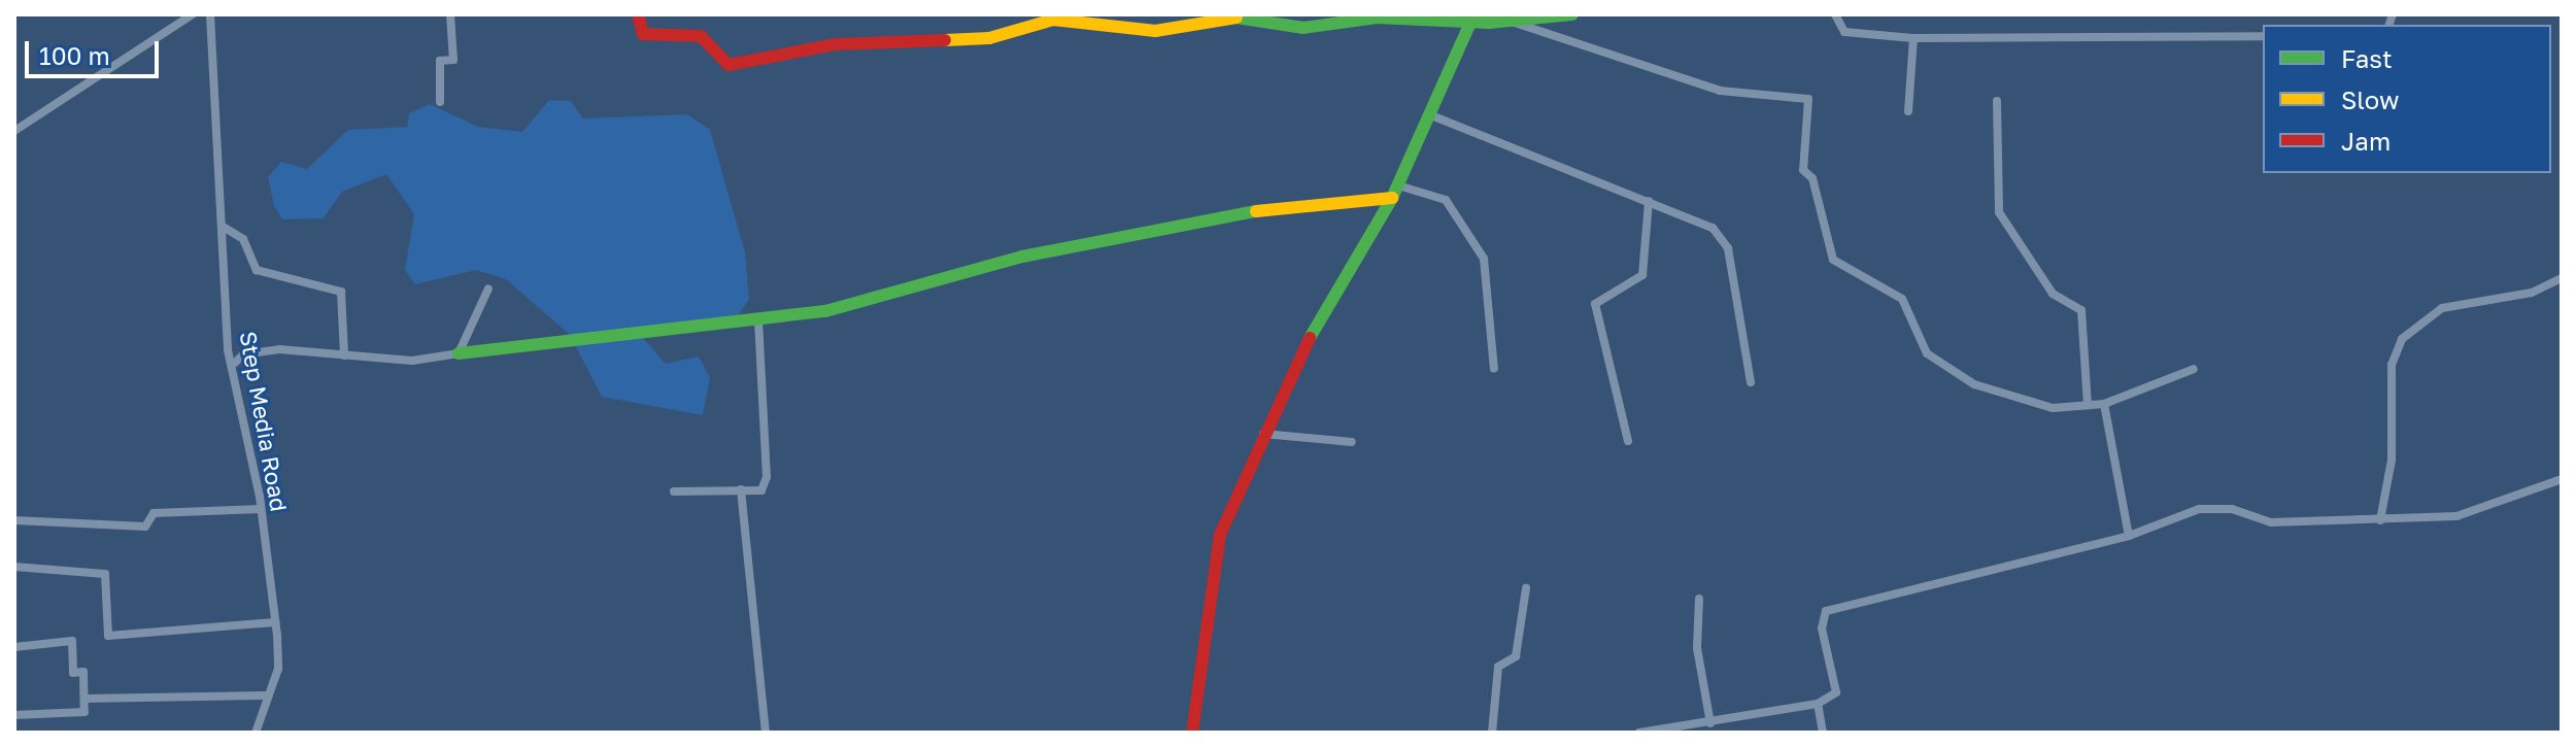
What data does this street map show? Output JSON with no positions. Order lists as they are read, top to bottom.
{
  "streets": {
    "street": ["Step Media Road"]
  },
  "legend": ["Fast", "Slow", "Jam"],
  "scale_bar": "100 m"
}
